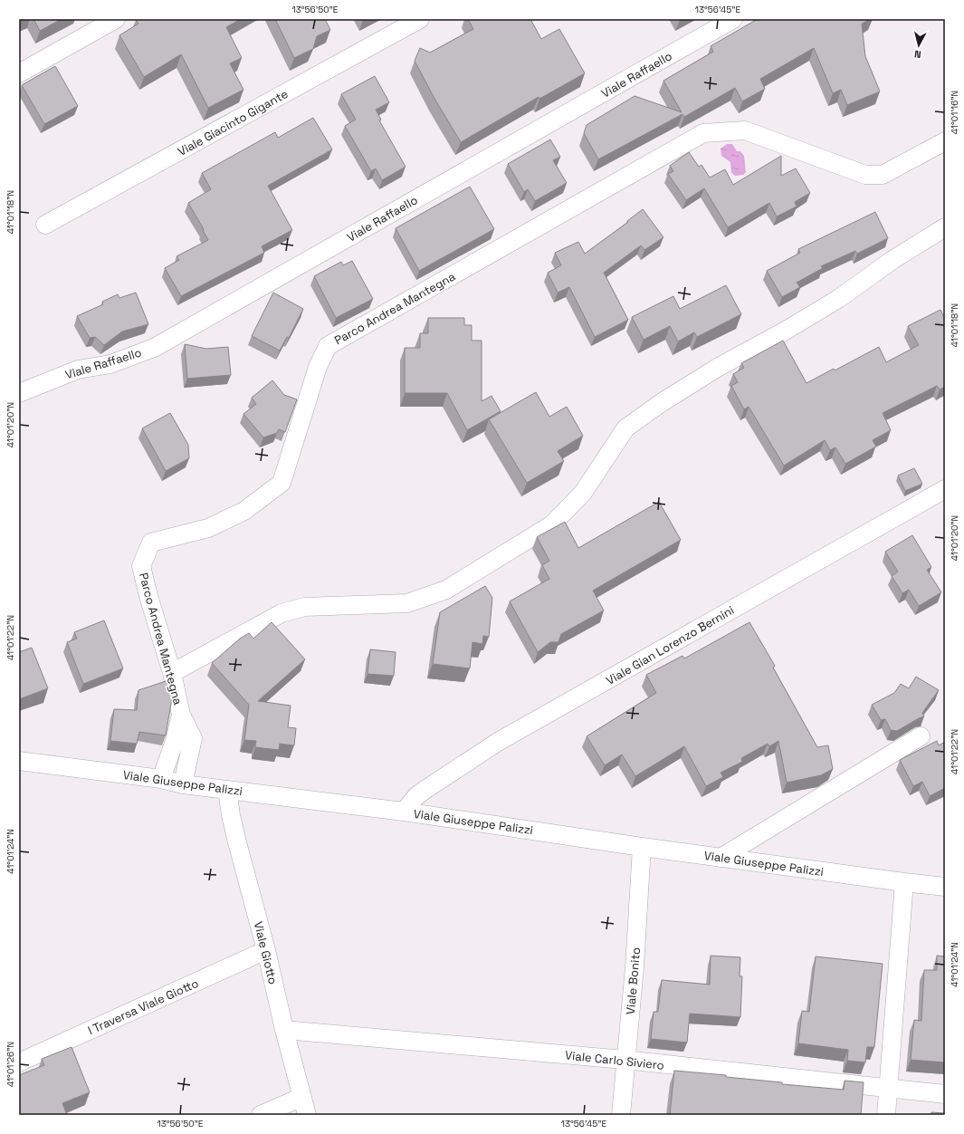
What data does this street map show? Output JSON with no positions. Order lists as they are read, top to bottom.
{
  "streets": {
    "street": [
      "Viale Raffaello",
      "Viale Giacinto Gigante",
      "Parco Andrea Mantegna",
      "Viale Gian Lorenzo Bernini",
      "Viale Giuseppe Palizzi",
      "Viale Giotto",
      "Viale Bonito",
      "I Traversa Viale Giotto",
      "Viale Carlo Siviero"
    ]
  },
  "crossings": [
    ["Parco Andrea Mantegna", "Viale Giuseppe Palizzi"],
    ["Viale Gian Lorenzo Bernini", "Viale Giuseppe Palizzi"],
    ["Viale Giuseppe Palizzi", "Viale Giotto"],
    ["Viale Giuseppe Palizzi", "Viale Bonito"],
    ["Viale Giotto", "I Traversa Viale Giotto"],
    ["Viale Giotto", "Viale Carlo Siviero"],
    ["Viale Bonito", "Viale Carlo Siviero"]
  ],
  "north": "bottom",
  "coordinates": [
    "13°56'50\"E",
    "13°56'45\"E",
    "41°01'16\"N",
    "41°01'18\"N",
    "41°01'20\"N",
    "41°01'22\"N",
    "41°01'24\"N",
    "41°01'26\"N"
  ]
}
